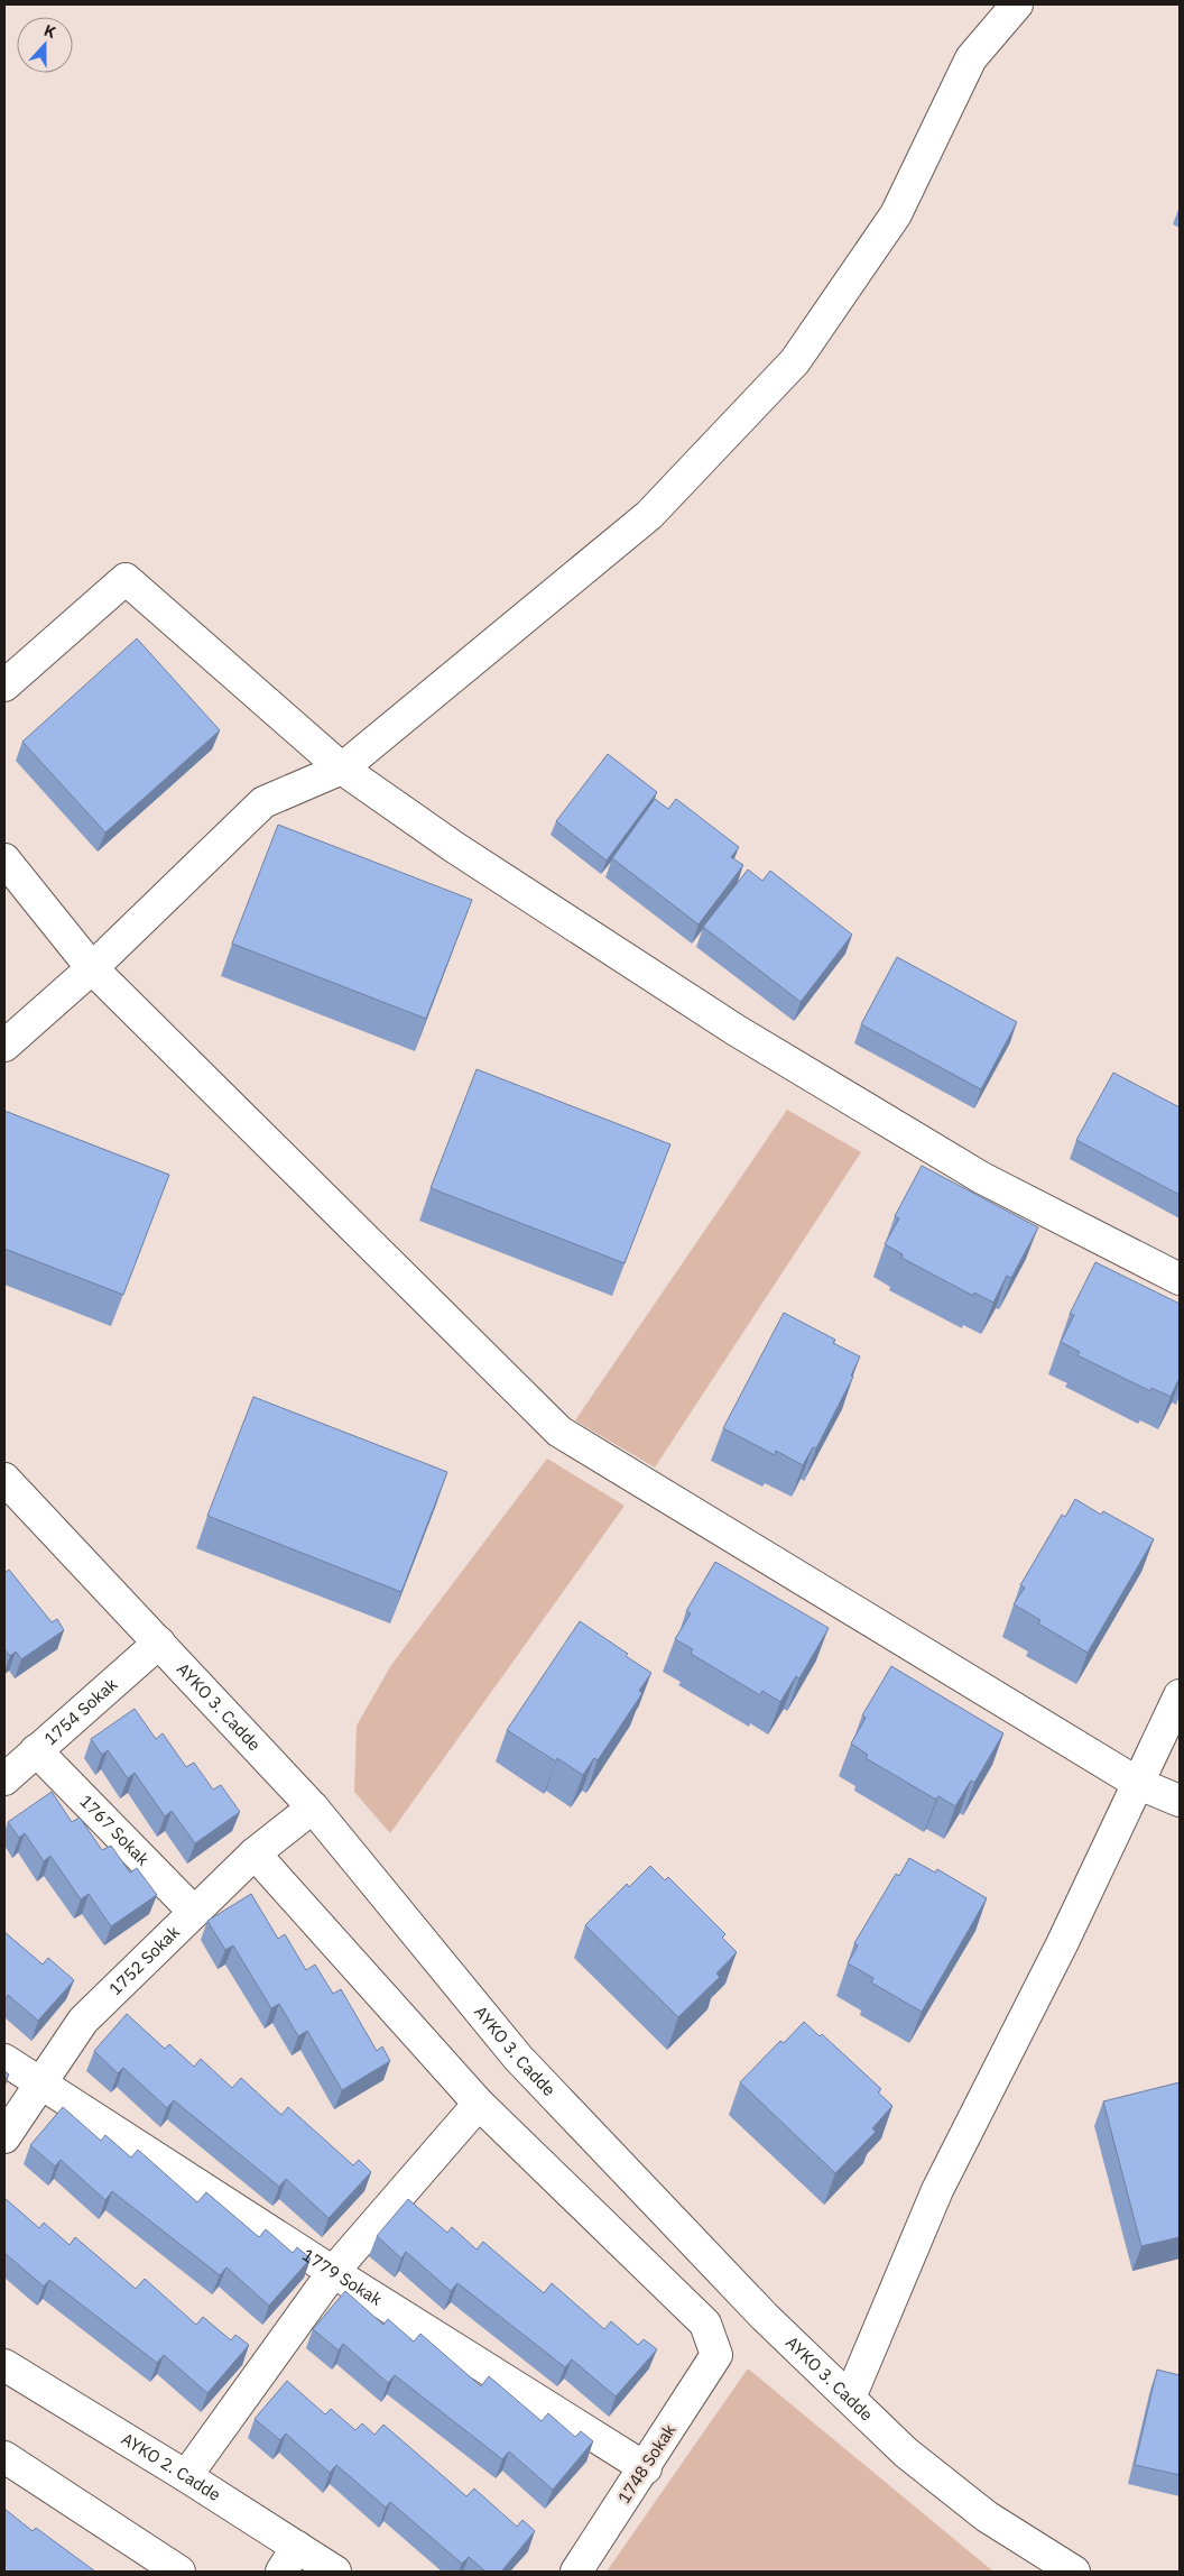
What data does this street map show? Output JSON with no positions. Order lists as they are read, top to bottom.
{
  "streets": {
    "street": [
      "AYKO 3. Cadde",
      "1754 Sokak",
      "1767 Sokak",
      "1752 Sokak",
      "1779 Sokak",
      "1748 Sokak",
      "AYKO 2. Cadde"
    ]
  },
  "crossings": [
    ["AYKO 3. Cadde", "1754 Sokak"],
    ["AYKO 3. Cadde", "1752 Sokak"],
    ["1754 Sokak", "1767 Sokak"],
    ["1767 Sokak", "1752 Sokak"],
    ["1752 Sokak", "1779 Sokak"],
    ["1779 Sokak", "1748 Sokak"]
  ],
  "north": "top"
}
